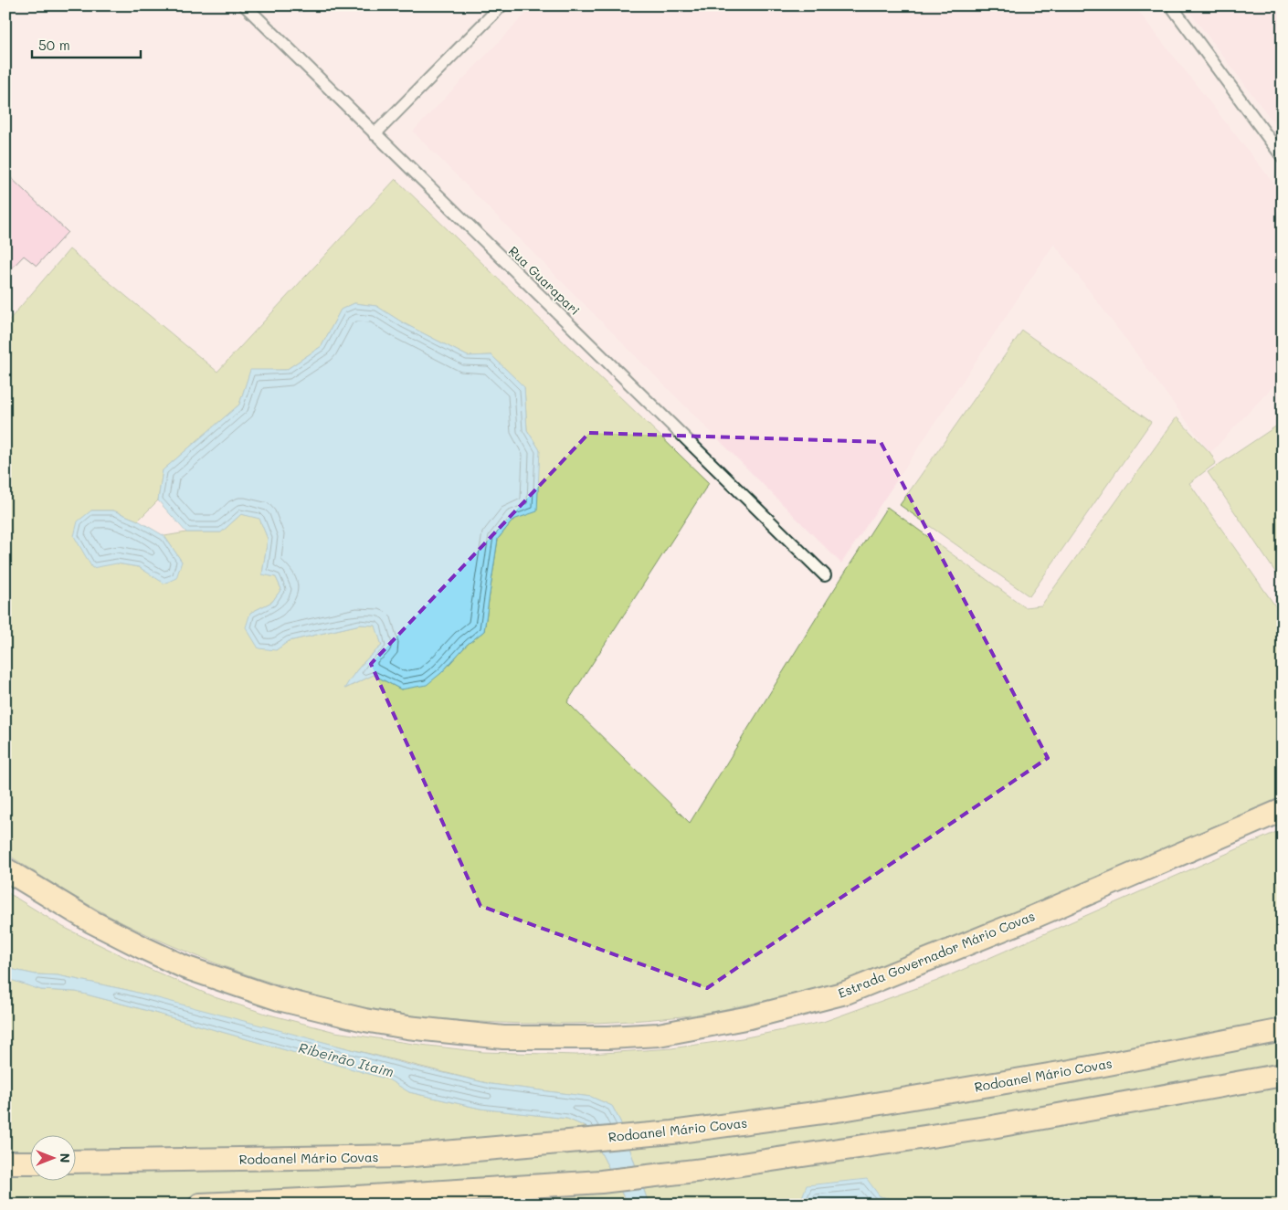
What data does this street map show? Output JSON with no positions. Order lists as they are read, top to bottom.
{
  "streets": {
    "highway": ["Estrada Governador Mário Covas", "Rodoanel Mário Covas"],
    "street": ["Rua Guarapari"]
  },
  "water": ["Ribeirão Itaim"],
  "scale_bar": "50 m",
  "north": "right"
}
